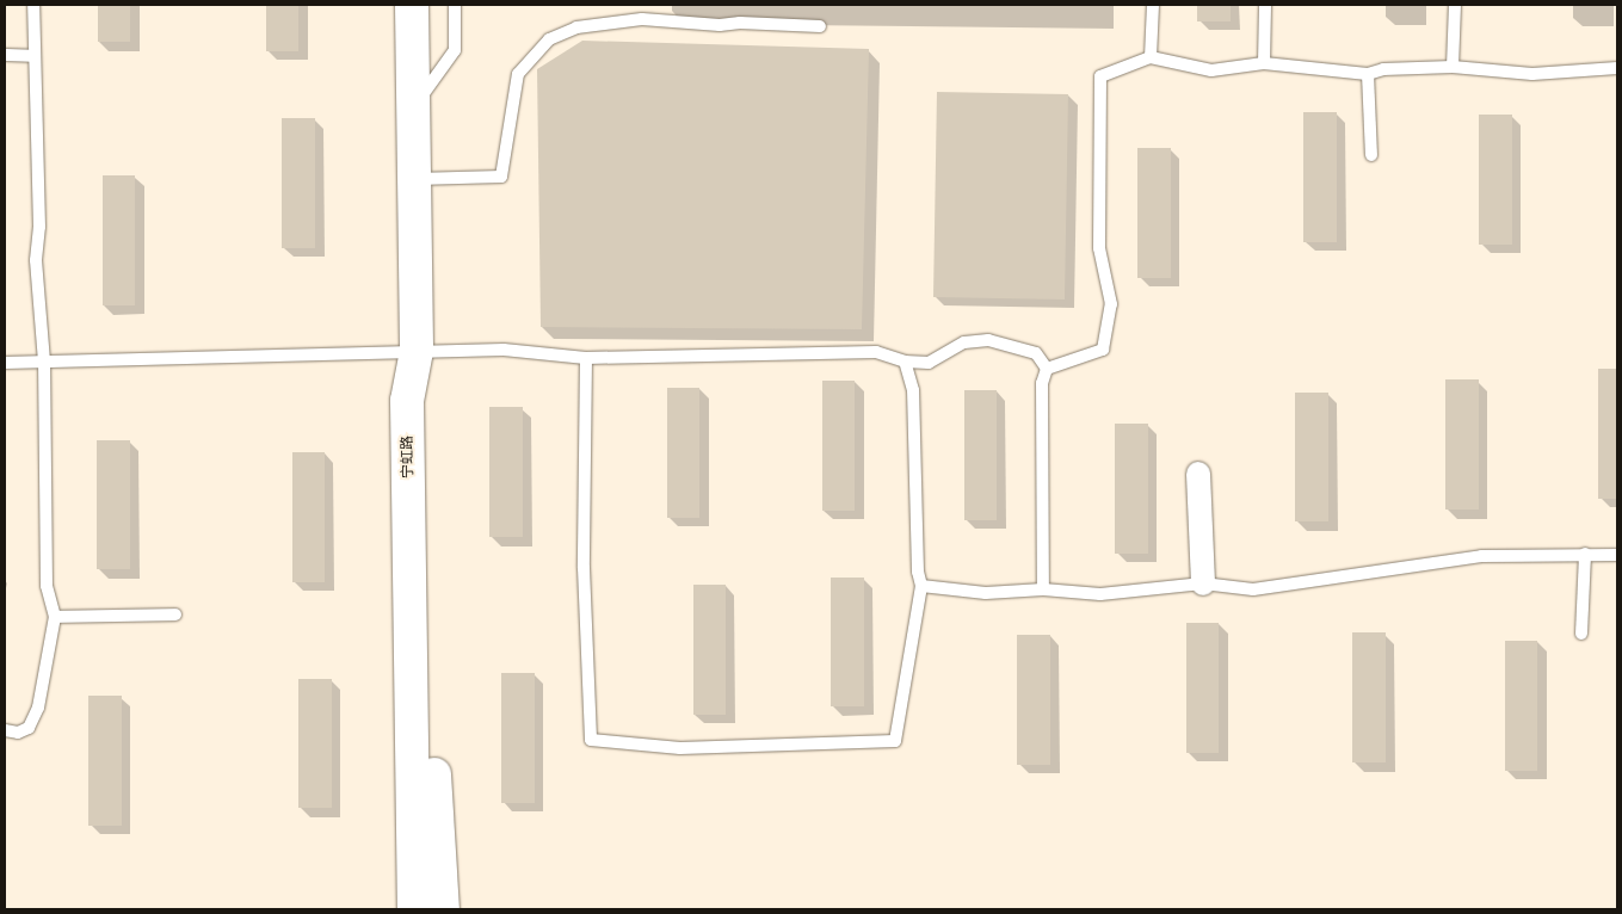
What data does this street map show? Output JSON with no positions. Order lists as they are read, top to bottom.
{
  "streets": {
    "main road": ["宁虹路"]
  }
}
